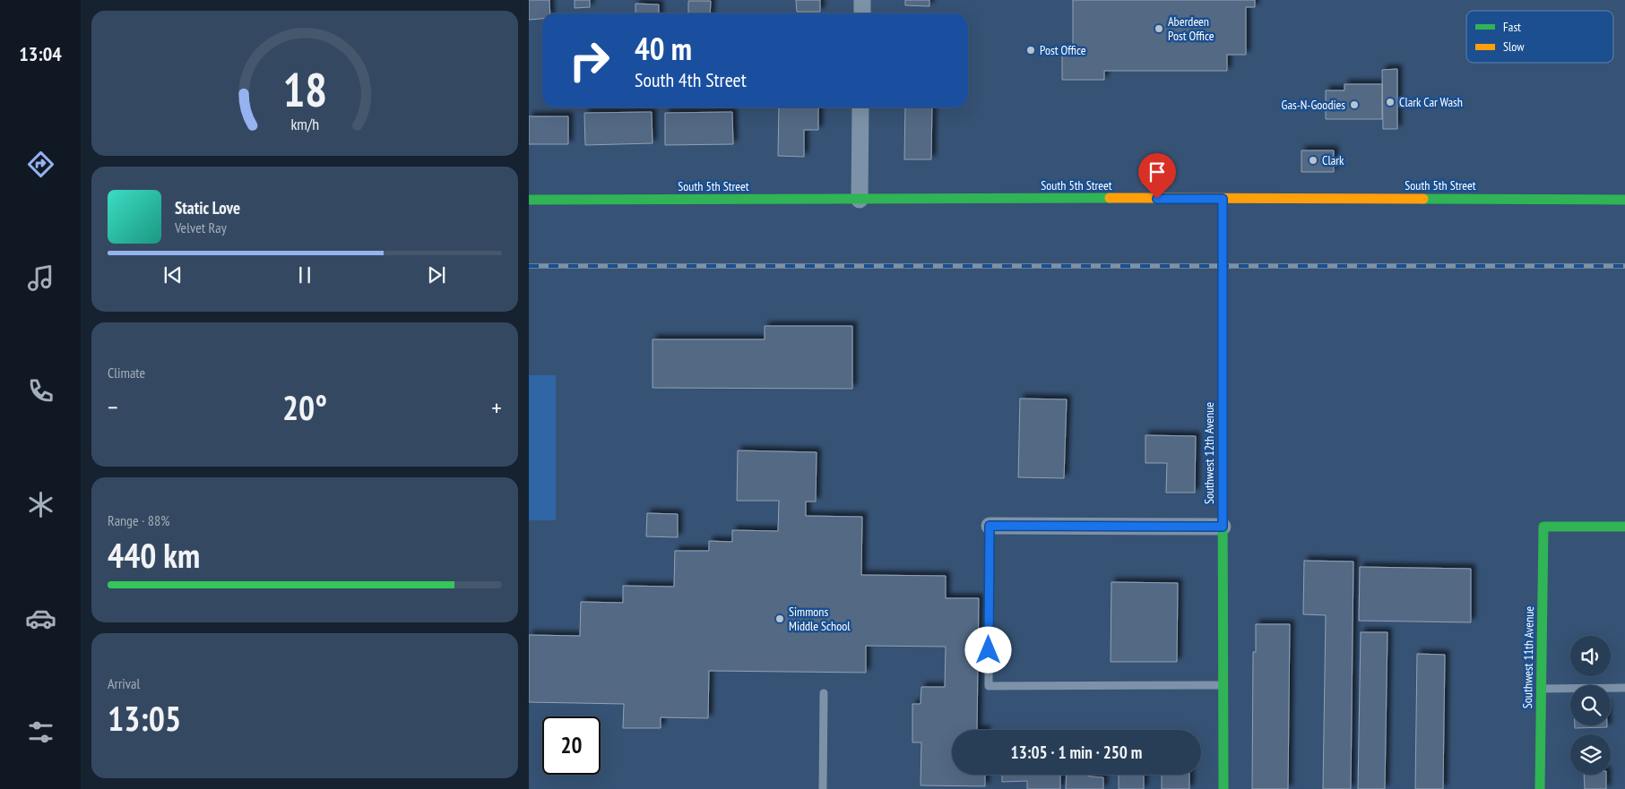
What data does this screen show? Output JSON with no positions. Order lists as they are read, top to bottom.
{
  "streets": {
    "main road": ["South 5th Street", "Southwest 12th Avenue", "Southwest 11th Avenue"]
  },
  "crossings": [
    ["South 5th Street", "Southwest 12th Avenue"]
  ],
  "places": [
    "Aberdeen Post Office",
    "Post Office",
    "Clark Car Wash",
    "Gas-N-Goodies",
    "Clark",
    "Simmons Middle School"
  ],
  "legend": ["Fast", "Slow"],
  "page": {
    "tabs": "13:04",
    "turn": ["40 m", "South 4th Street"],
    "song": ["Static Love", "Velvet Ray"],
    "tile": [
      "Climate",
      ["Range · 88%", "440 km"],
      ["Arrival", "13:05"]
    ],
    "heat": ["−", "20°", "+"],
    "limit": "20",
    "trip": "13:05 · 1 min · 250 m",
    "gauge": ["18", "km/h"]
  }
}
